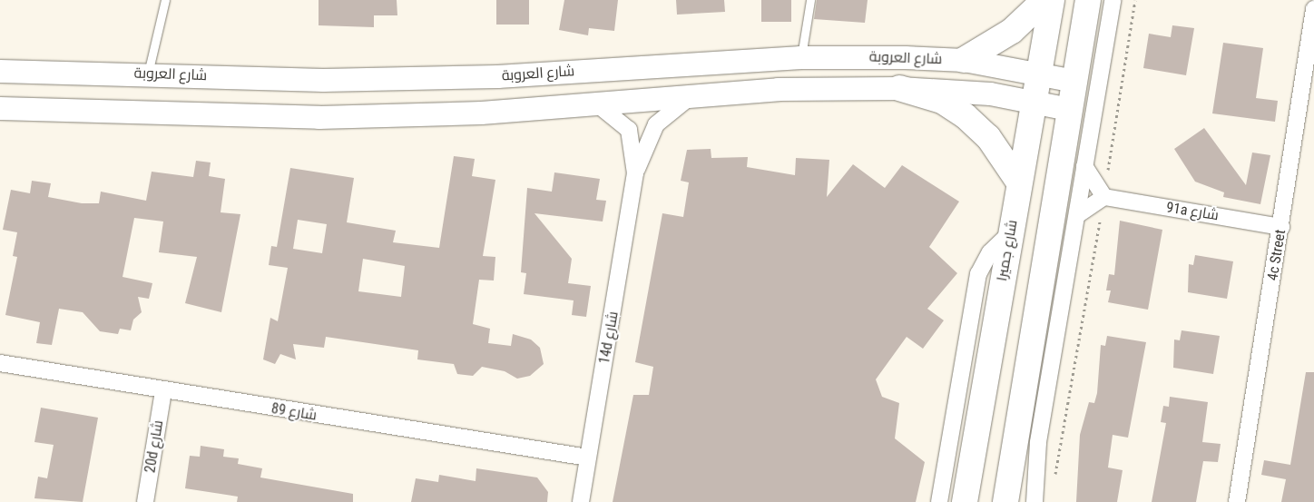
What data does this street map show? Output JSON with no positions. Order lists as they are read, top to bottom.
{
  "streets": {
    "main road": ["شارع العروبة", "شارع جميرا"],
    "street": [
      "91a شارع",
      "4c Street",
      "14d شارع",
      "شارع 89",
      "20d شارع"
    ]
  },
  "crossings": [
    ["شارع العروبة", "شارع جميرا"],
    ["شارع العروبة", "14d شارع"],
    ["91a شارع", "4c Street"],
    ["14d شارع", "شارع 89"],
    ["شارع 89", "20d شارع"]
  ]
}
